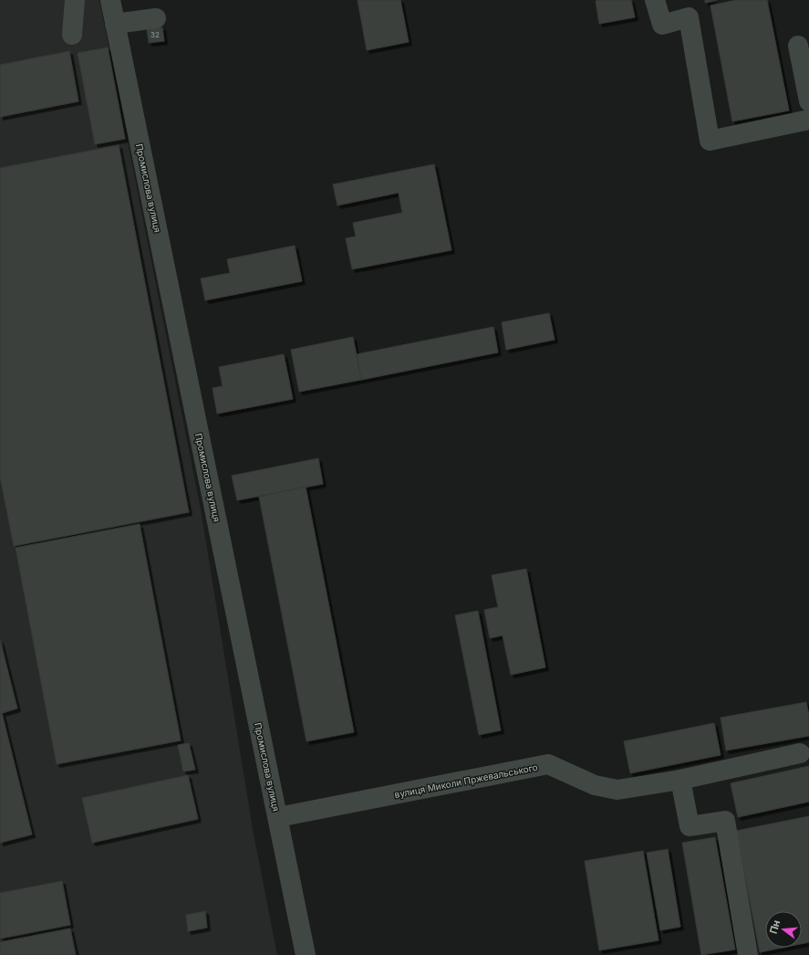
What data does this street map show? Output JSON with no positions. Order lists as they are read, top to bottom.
{
  "streets": {
    "street": ["Промислова вулиця", "вулиця Миколи Пржевальського"]
  },
  "crossings": [
    ["Промислова вулиця", "вулиця Миколи Пржевальського"]
  ],
  "house_numbers": ["32"],
  "north": "left"
}
